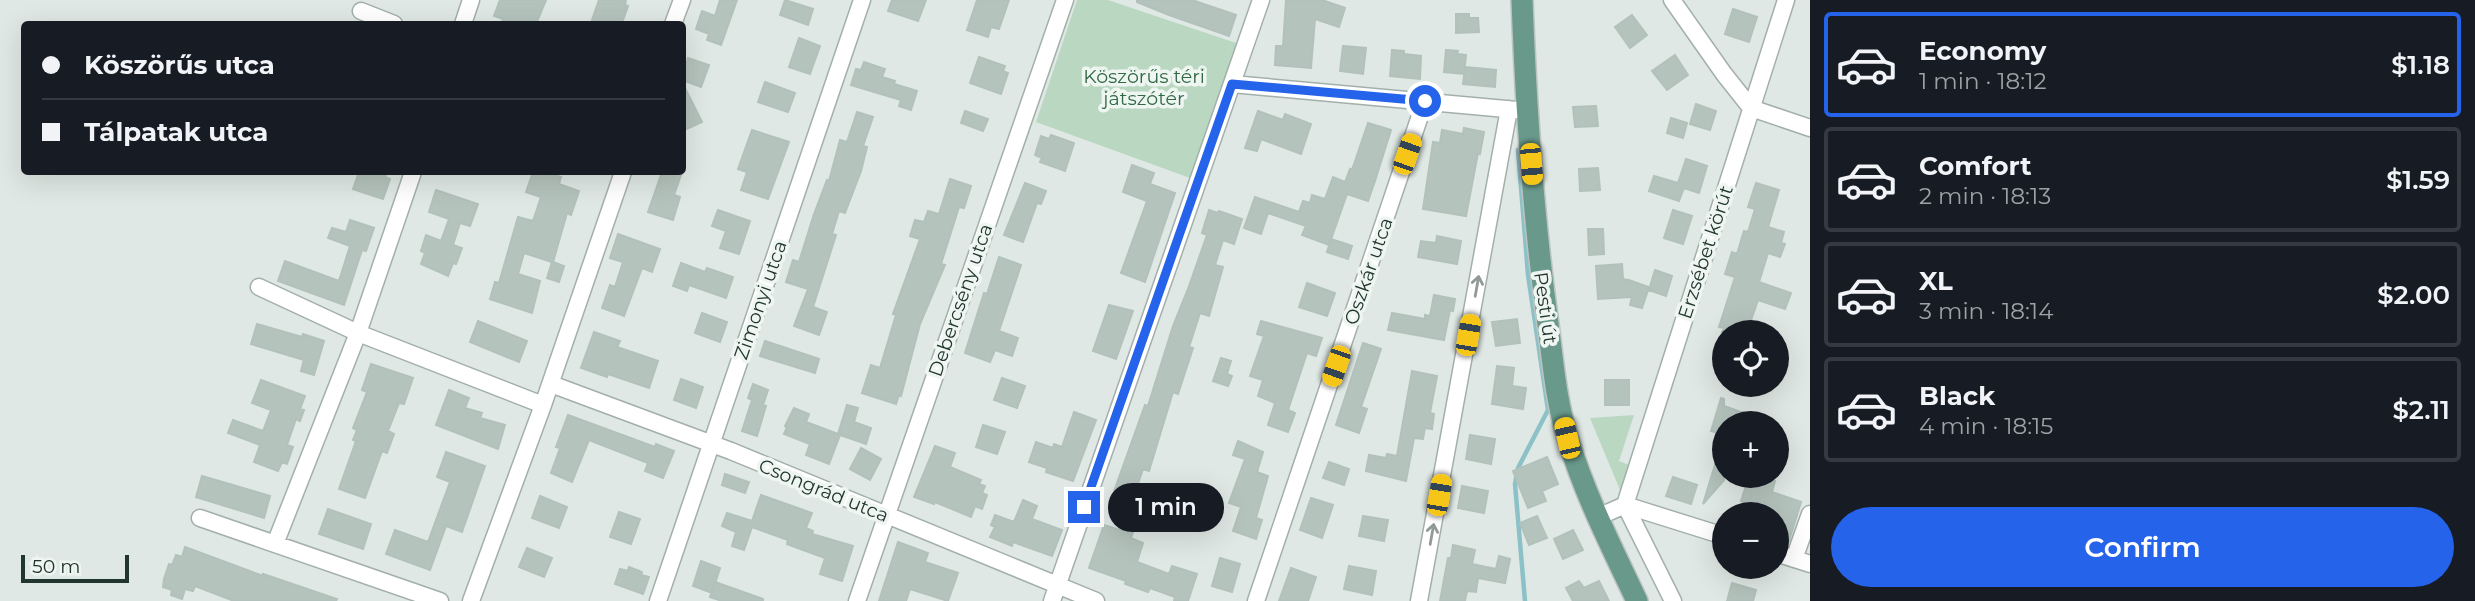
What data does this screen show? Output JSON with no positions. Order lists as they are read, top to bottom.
{
  "streets": {
    "main road": ["Pesti út"],
    "street": [
      "Erzsébet körút",
      "Oszkár utca",
      "Zimonyi utca",
      "Debercsény utca",
      "Csongrád utca"
    ]
  },
  "crossings": [
    ["Zimonyi utca", "Csongrád utca"],
    ["Debercsény utca", "Csongrád utca"]
  ],
  "parks": ["Köszörűs téri játszótér"],
  "scale_bar": "50 m",
  "page": {
    "list": [
      {
        "name": "Economy",
        "note": "1 min · 18:12",
        "value": "$1.18"
      },
      {
        "name": "Comfort",
        "note": "2 min · 18:13",
        "value": "$1.59"
      },
      {
        "name": "XL",
        "note": "3 min · 18:14",
        "value": "$2.00"
      },
      {
        "name": "Black",
        "note": "4 min · 18:15",
        "value": "$2.11"
      }
    ],
    "banner": ["Köszörűs utca", "Tálpatak utca"],
    "map_buttons": ["+", "−"],
    "bubble": "1 min",
    "buttons": "Confirm",
    "scale": "50 m"
  }
}
